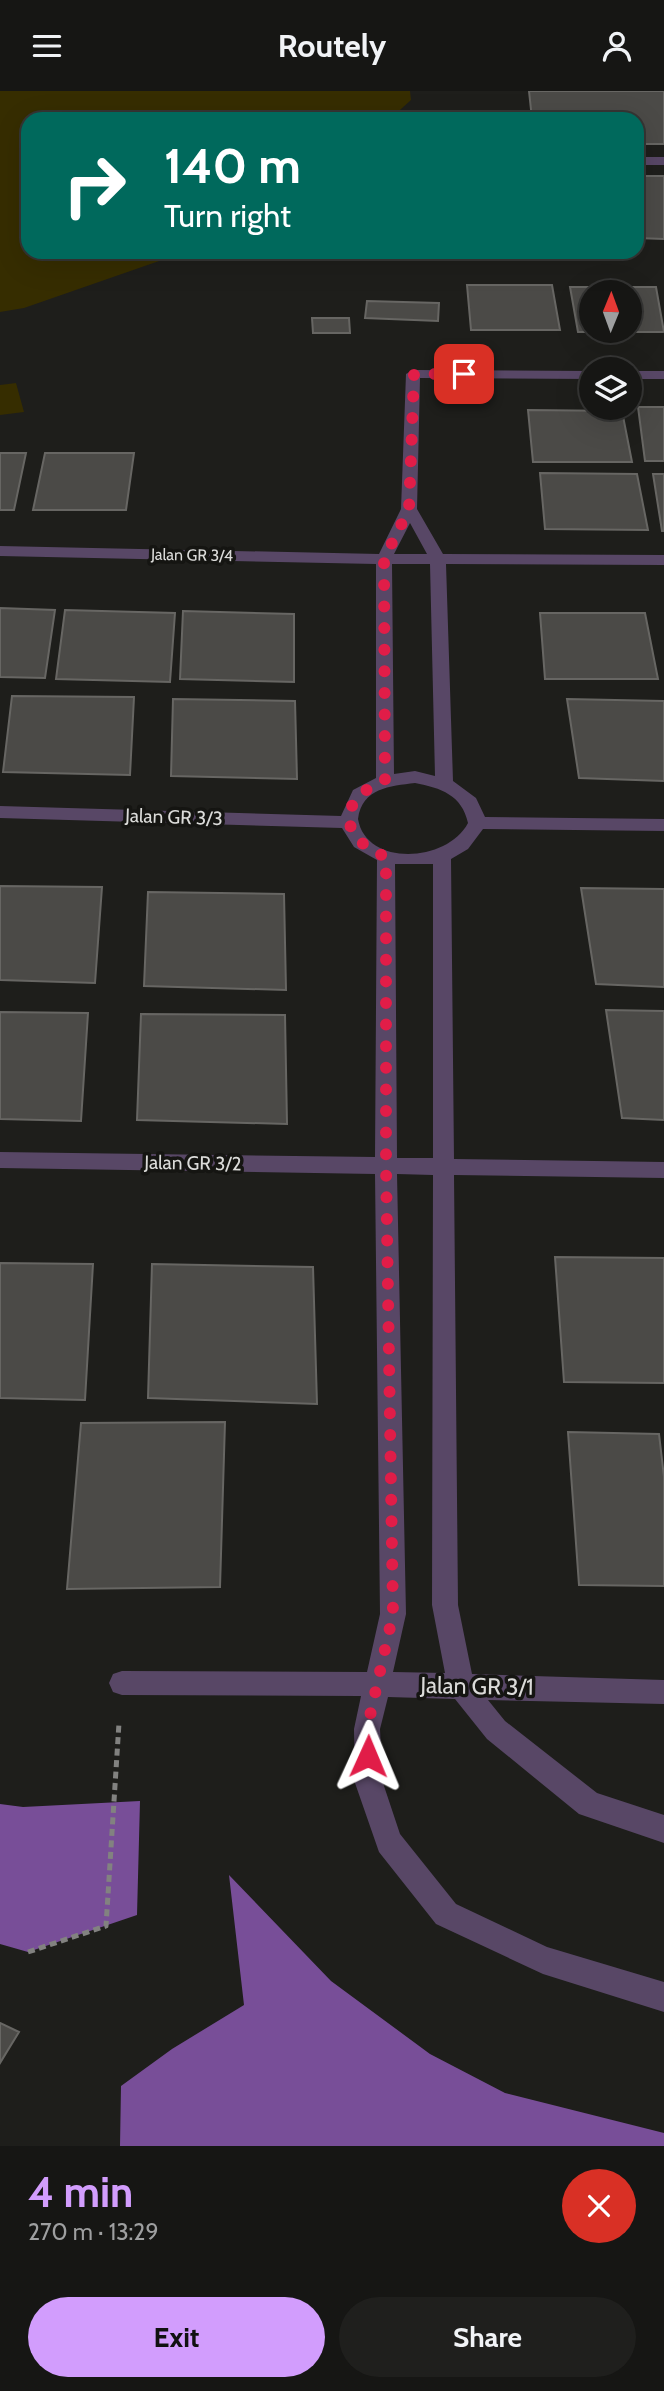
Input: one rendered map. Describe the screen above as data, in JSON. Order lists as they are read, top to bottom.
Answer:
{
  "streets": {
    "street": [
      "Jalan GR 3/4",
      "Jalan GR 3/3",
      "Jalan GR 3/2",
      "Jalan GR 3/1"
    ]
  },
  "north": "top",
  "page": {
    "header": "Routely",
    "turn": ["140 m", "Turn right"],
    "heading": ["4 min", "270 m · 13:29"],
    "buttons": ["Exit", "Share"]
  }
}
